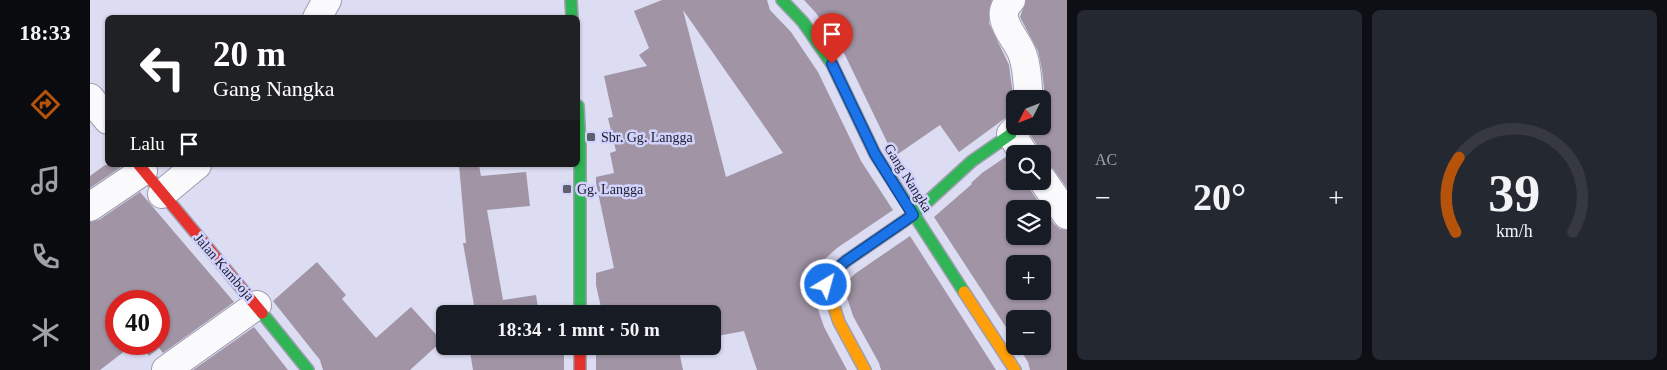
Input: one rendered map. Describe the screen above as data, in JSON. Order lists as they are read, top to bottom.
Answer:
{
  "streets": {
    "street": ["Gang Nangka", "Jalan Kamboja"]
  },
  "places": {
    "transit": ["Sbr. Gg. Langga", "Gg. Langga"]
  },
  "north": "bottom left",
  "page": {
    "tabs": "18:33",
    "tile": "AC",
    "turn": ["20 m", "Gang Nangka"],
    "map_buttons": ["+", "−"],
    "then": "Lalu",
    "heat": ["−", "20°", "+"],
    "limit": "40",
    "trip": "18:34 · 1 mnt · 50 m",
    "gauge": ["39", "km/h"]
  }
}
